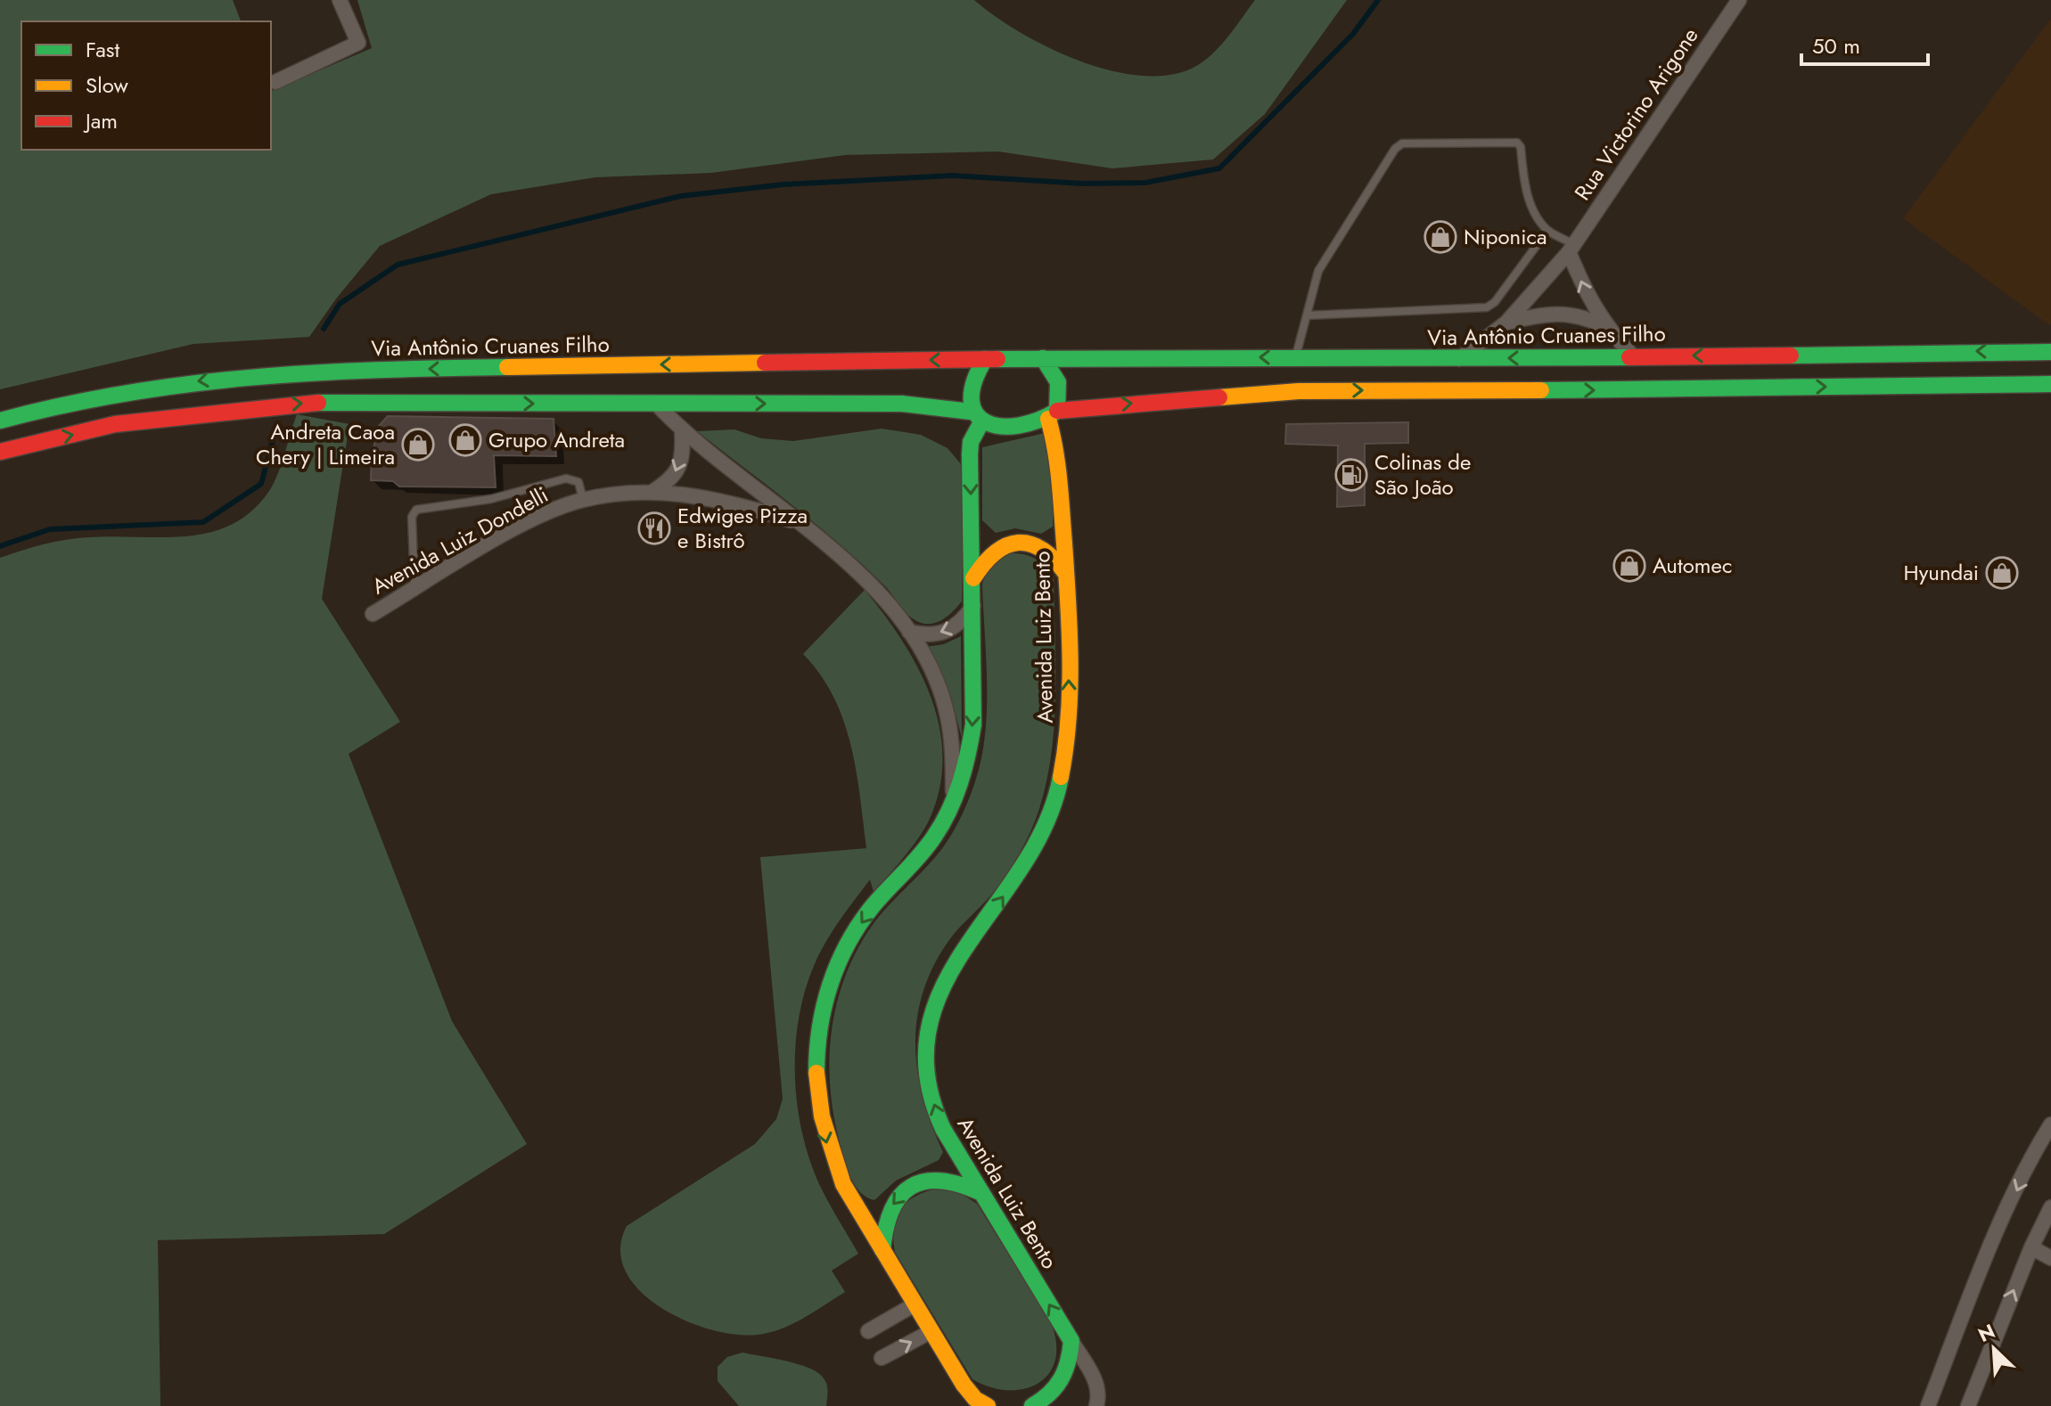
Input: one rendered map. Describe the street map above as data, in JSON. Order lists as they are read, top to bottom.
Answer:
{
  "streets": {
    "main road": ["Via Antônio Cruanes Filho", "Avenida Luiz Bento"],
    "street": ["Rua Victorino Arigone", "Avenida Luiz Dondelli"]
  },
  "crossings": [
    ["Rua Victorino Arigone", "Via Antônio Cruanes Filho"],
    ["Via Antônio Cruanes Filho", "Avenida Luiz Bento"]
  ],
  "one_way": ["Avenida Luiz Bento"],
  "places": {
    "shop": [
      "Niponica",
      "Grupo Andreta",
      "Andreta Caoa Chery | Limeira",
      "Automec",
      "Hyundai"
    ],
    "fuel station": ["Colinas de São João"],
    "restaurant": ["Edwiges Pizza e Bistrô"]
  },
  "legend": ["Fast", "Slow", "Jam"],
  "scale_bar": "50 m",
  "north": "top left"
}
